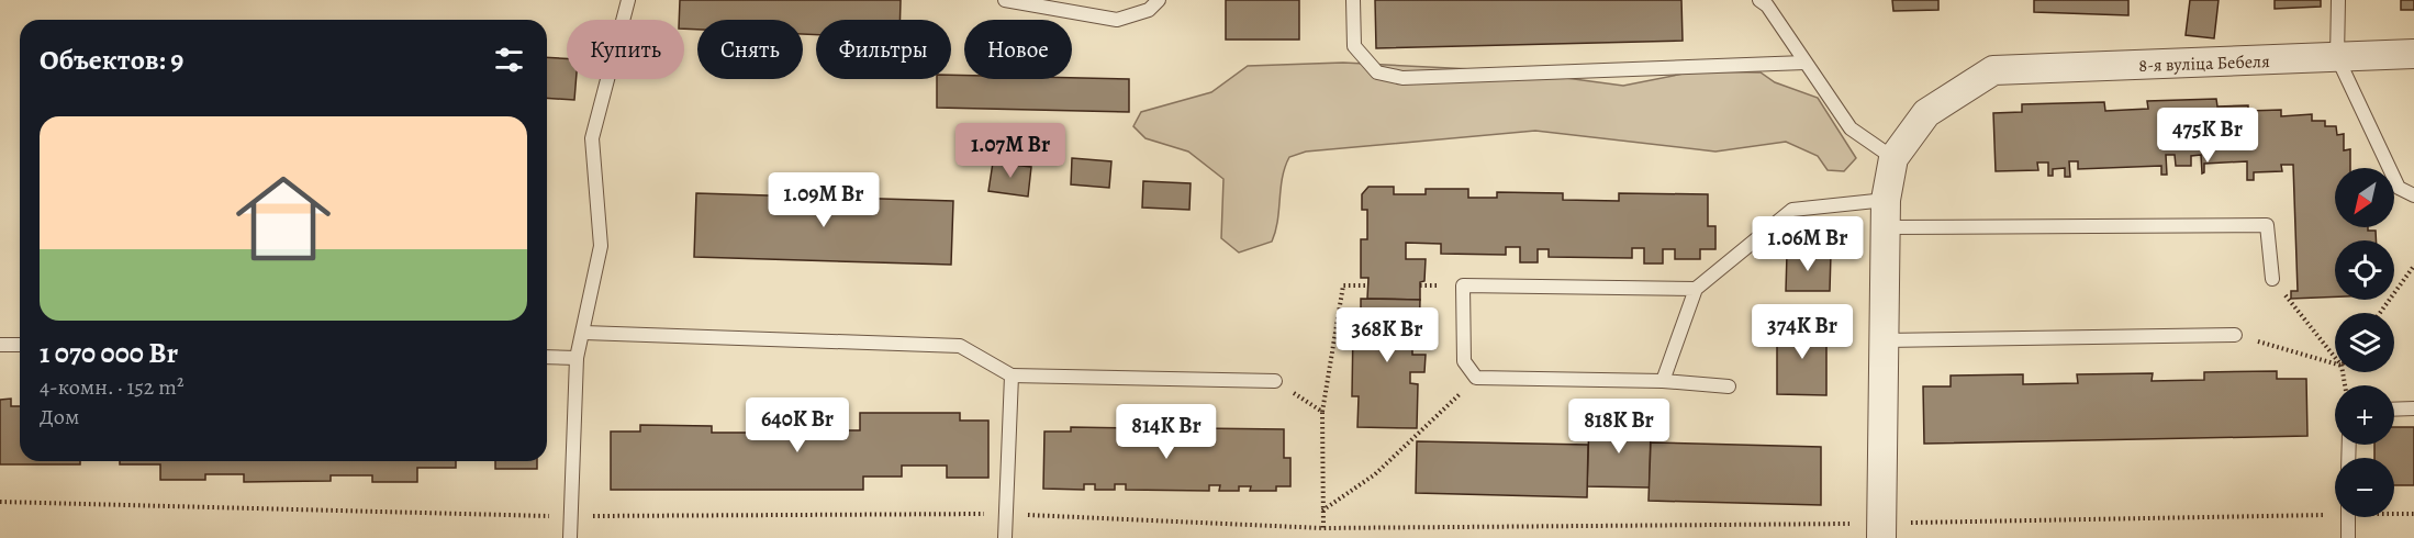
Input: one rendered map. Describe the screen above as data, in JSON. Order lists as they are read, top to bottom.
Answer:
{
  "streets": {
    "street": ["8-я вуліца Бебеля"]
  },
  "north": "bottom left",
  "page": {
    "chip": [
      "Купить",
      "Снять",
      "Фильтры",
      "Новое"
    ],
    "heading": "Объектов: 9",
    "list": [
      {
        "name": "1 070 000 Br",
        "note": "4-комн. · 152 m² · Дом"
      }
    ],
    "price": [
      "475K Br",
      "1.07M Br",
      "1.09M Br",
      "1.06M Br",
      "374K Br",
      "368K Br",
      "640K Br",
      "818K Br",
      "814K Br"
    ],
    "map_buttons": ["+", "−"]
  }
}
